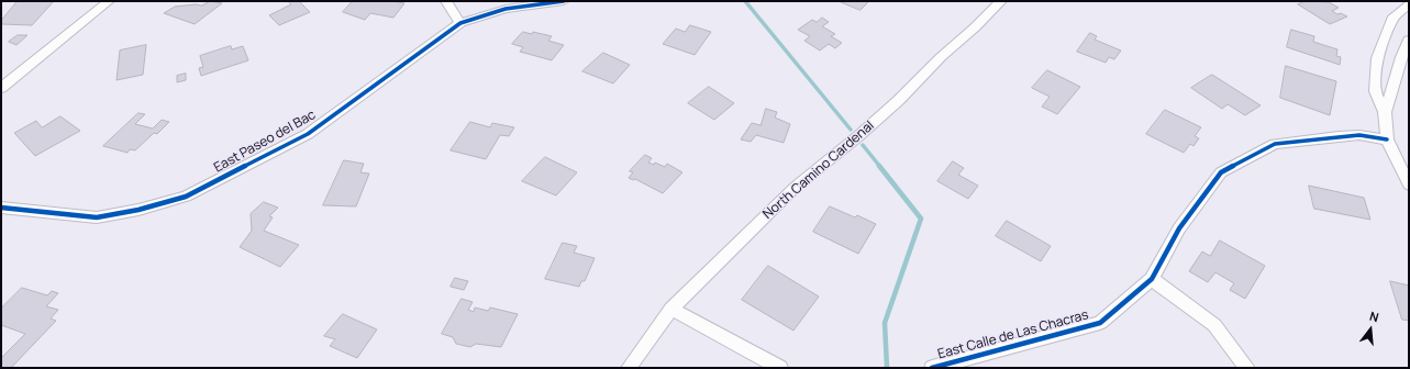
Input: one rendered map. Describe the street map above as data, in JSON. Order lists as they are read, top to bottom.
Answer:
{
  "streets": {
    "street": ["East Paseo del Bac", "North Camino Cardenal", "East Calle de Las Chacras"]
  },
  "north": "top"
}
